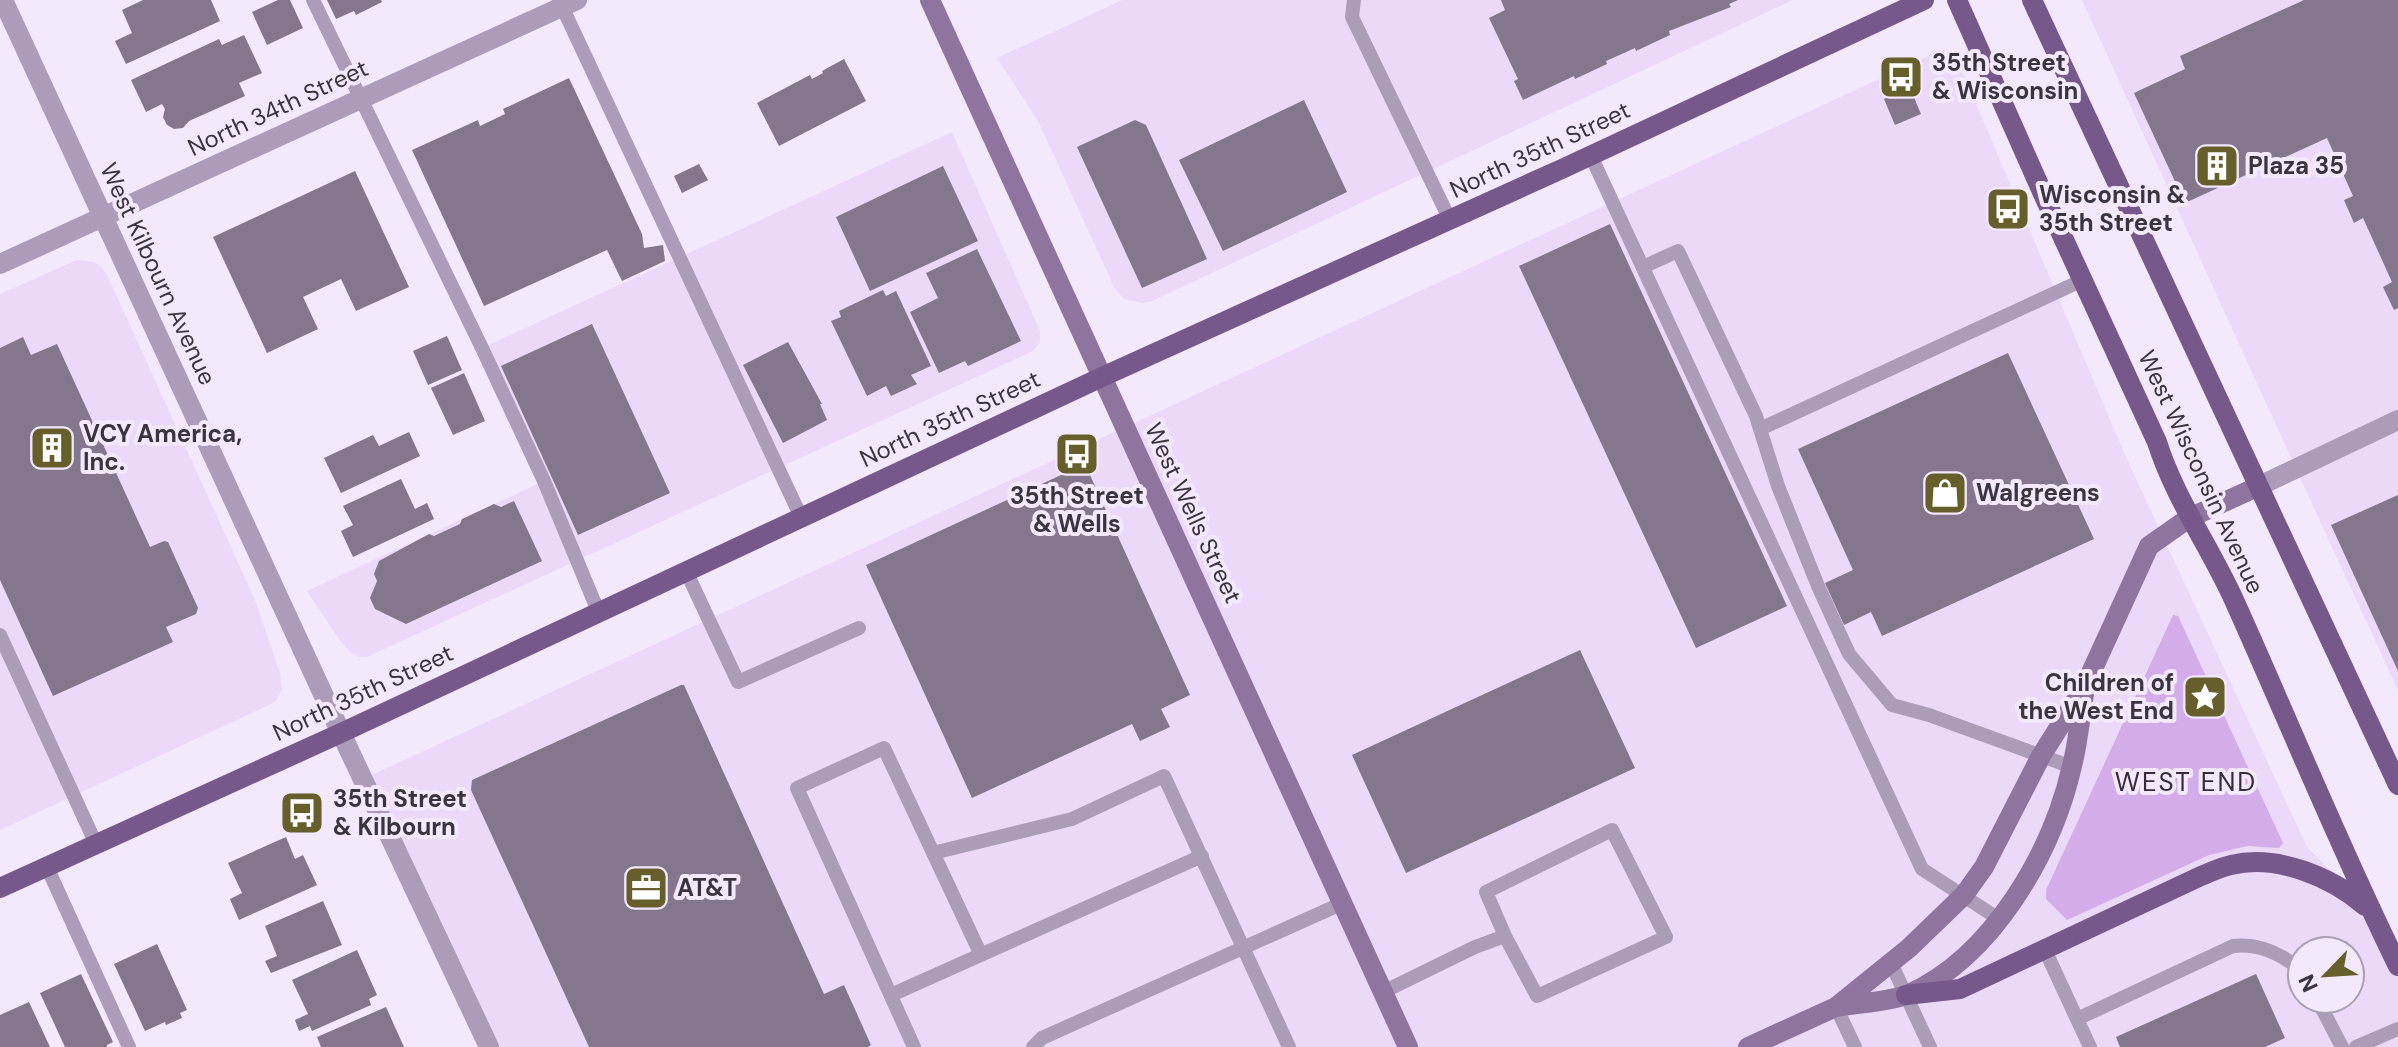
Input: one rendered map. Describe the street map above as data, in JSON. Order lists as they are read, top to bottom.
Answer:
{
  "streets": {
    "main road": ["North 35th Street", "West Wisconsin Avenue"],
    "street": ["North 34th Street", "West Kilbourn Avenue", "West Wells Street"]
  },
  "crossings": [
    ["North 34th Street", "West Kilbourn Avenue"],
    ["North 35th Street", "West Kilbourn Avenue"],
    ["North 35th Street", "West Wells Street"]
  ],
  "districts": ["WEST END"],
  "places": {
    "bus stop": [
      "35th Street & Wisconsin",
      "Wisconsin & 35th Street",
      "35th Street & Wells",
      "35th Street & Kilbourn"
    ],
    "building": ["Plaza 35", "VCY America, Inc."],
    "shop": ["Walgreens"],
    "place": ["Children of the West End"],
    "office": ["AT&T"]
  },
  "north": "bottom left"
}
